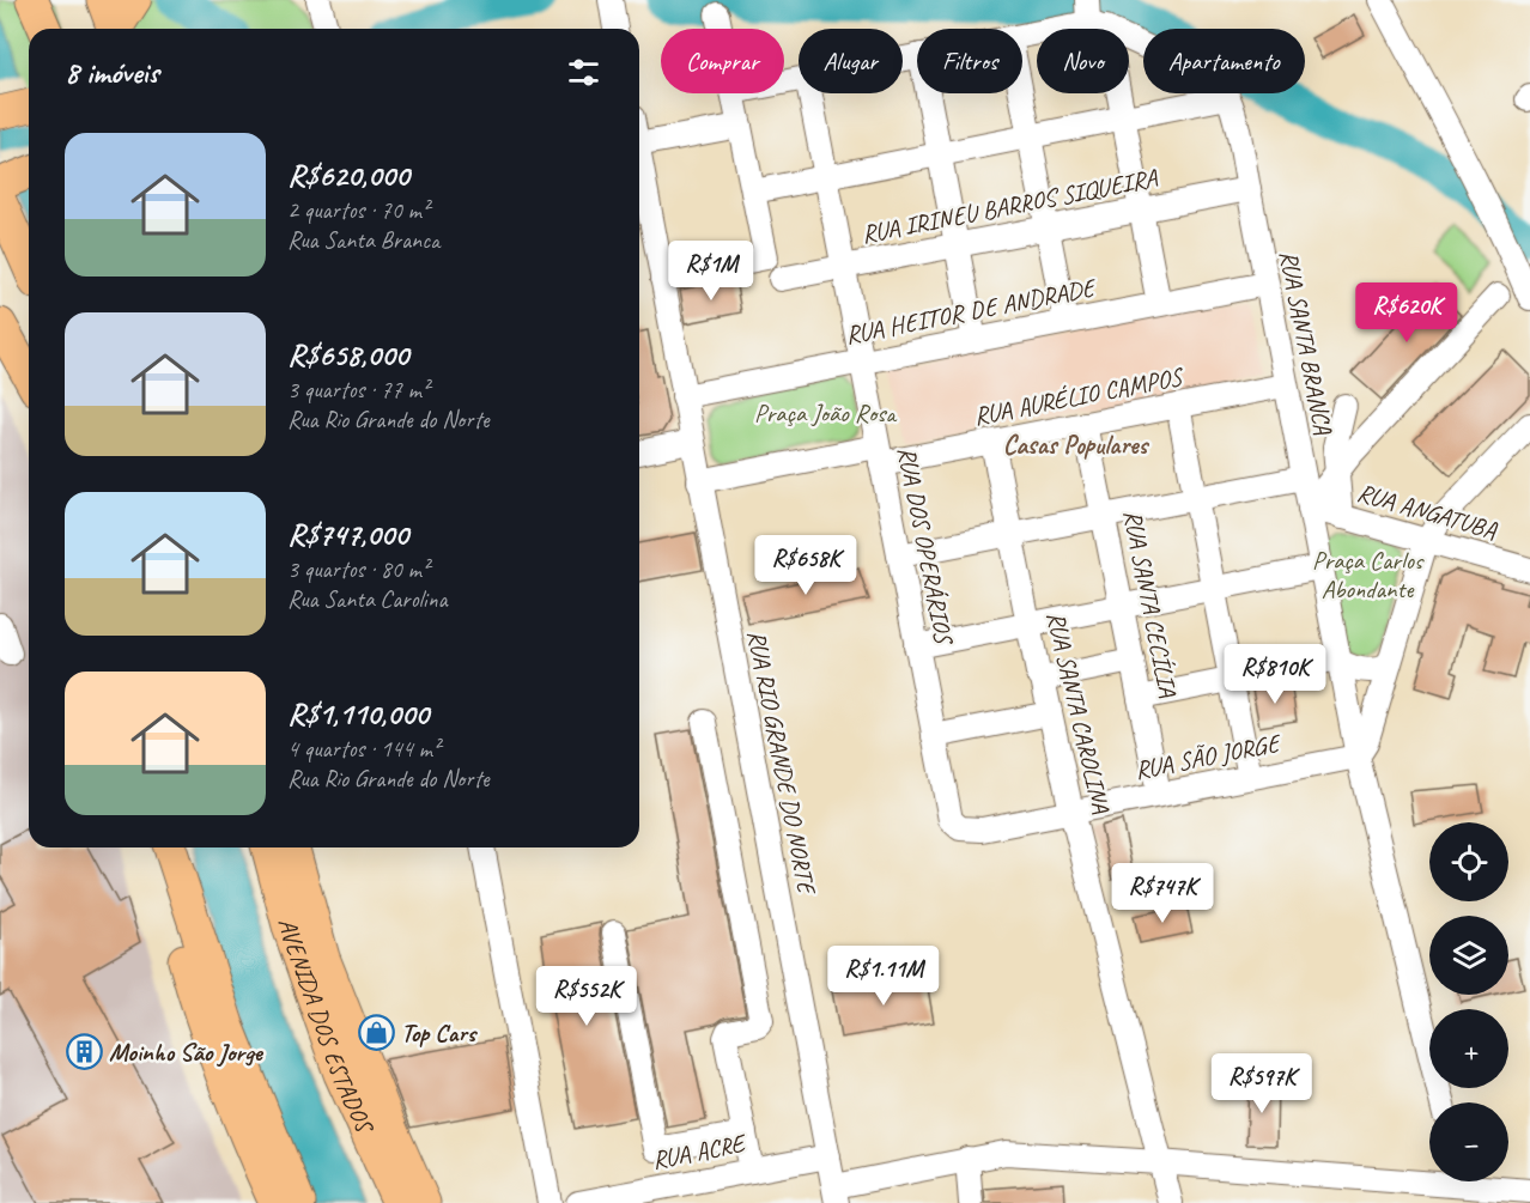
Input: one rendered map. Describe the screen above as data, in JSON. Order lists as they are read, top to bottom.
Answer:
{
  "streets": {
    "highway": ["AVENIDA DOS ESTADOS"],
    "street": [
      "RUA IRINEU BARROS SIQUEIRA",
      "RUA HEITOR DE ANDRADE",
      "RUA SANTA BRANCA",
      "RUA AURÉLIO CAMPOS",
      "RUA ANGATUBA",
      "RUA DOS OPERÁRIOS",
      "RUA SANTA CECÍLIA",
      "RUA SANTA CAROLINA",
      "RUA SÃO JORGE",
      "RUA RIO GRANDE DO NORTE",
      "RUA ACRE"
    ]
  },
  "crossings": [
    ["RUA IRINEU BARROS SIQUEIRA", "RUA SANTA BRANCA"],
    ["RUA IRINEU BARROS SIQUEIRA", "RUA DOS OPERÁRIOS"],
    ["RUA HEITOR DE ANDRADE", "RUA SANTA BRANCA"],
    ["RUA HEITOR DE ANDRADE", "RUA DOS OPERÁRIOS"],
    ["RUA HEITOR DE ANDRADE", "RUA RIO GRANDE DO NORTE"],
    ["RUA SANTA BRANCA", "RUA AURÉLIO CAMPOS"],
    ["RUA SANTA BRANCA", "RUA ANGATUBA"],
    ["RUA SANTA BRANCA", "RUA SÃO JORGE"],
    ["RUA AURÉLIO CAMPOS", "RUA DOS OPERÁRIOS"],
    ["RUA AURÉLIO CAMPOS", "RUA SANTA CECÍLIA"],
    ["RUA AURÉLIO CAMPOS", "RUA SANTA CAROLINA"],
    ["RUA DOS OPERÁRIOS", "RUA SÃO JORGE"],
    ["RUA SANTA CECÍLIA", "RUA SÃO JORGE"],
    ["RUA SANTA CAROLINA", "RUA SÃO JORGE"],
    ["RUA RIO GRANDE DO NORTE", "RUA ACRE"]
  ],
  "districts": ["Casas Populares"],
  "parks": ["Praça João Rosa", "Praça Carlos Abondante"],
  "places": {
    "shop": ["Top Cars"],
    "building": ["Moinho São Jorge"]
  },
  "page": {
    "chip": [
      "Comprar",
      "Alugar",
      "Filtros",
      "Novo",
      "Apartamento"
    ],
    "heading": "8 imóveis",
    "list": [
      {
        "name": "R$620,000",
        "note": "2 quartos · 70 m² · Rua Santa Branca"
      },
      {
        "name": "R$658,000",
        "note": "3 quartos · 77 m² · Rua Rio Grande do Norte"
      },
      {
        "name": "R$747,000",
        "note": "3 quartos · 80 m² · Rua Santa Carolina"
      },
      {
        "name": "R$1,110,000",
        "note": "4 quartos · 144 m² · Rua Rio Grande do Norte"
      }
    ],
    "price": [
      "R$1M",
      "R$620K",
      "R$658K",
      "R$810K",
      "R$747K",
      "R$1.11M",
      "R$552K",
      "R$597K"
    ],
    "map_buttons": ["+", "−"]
  }
}
